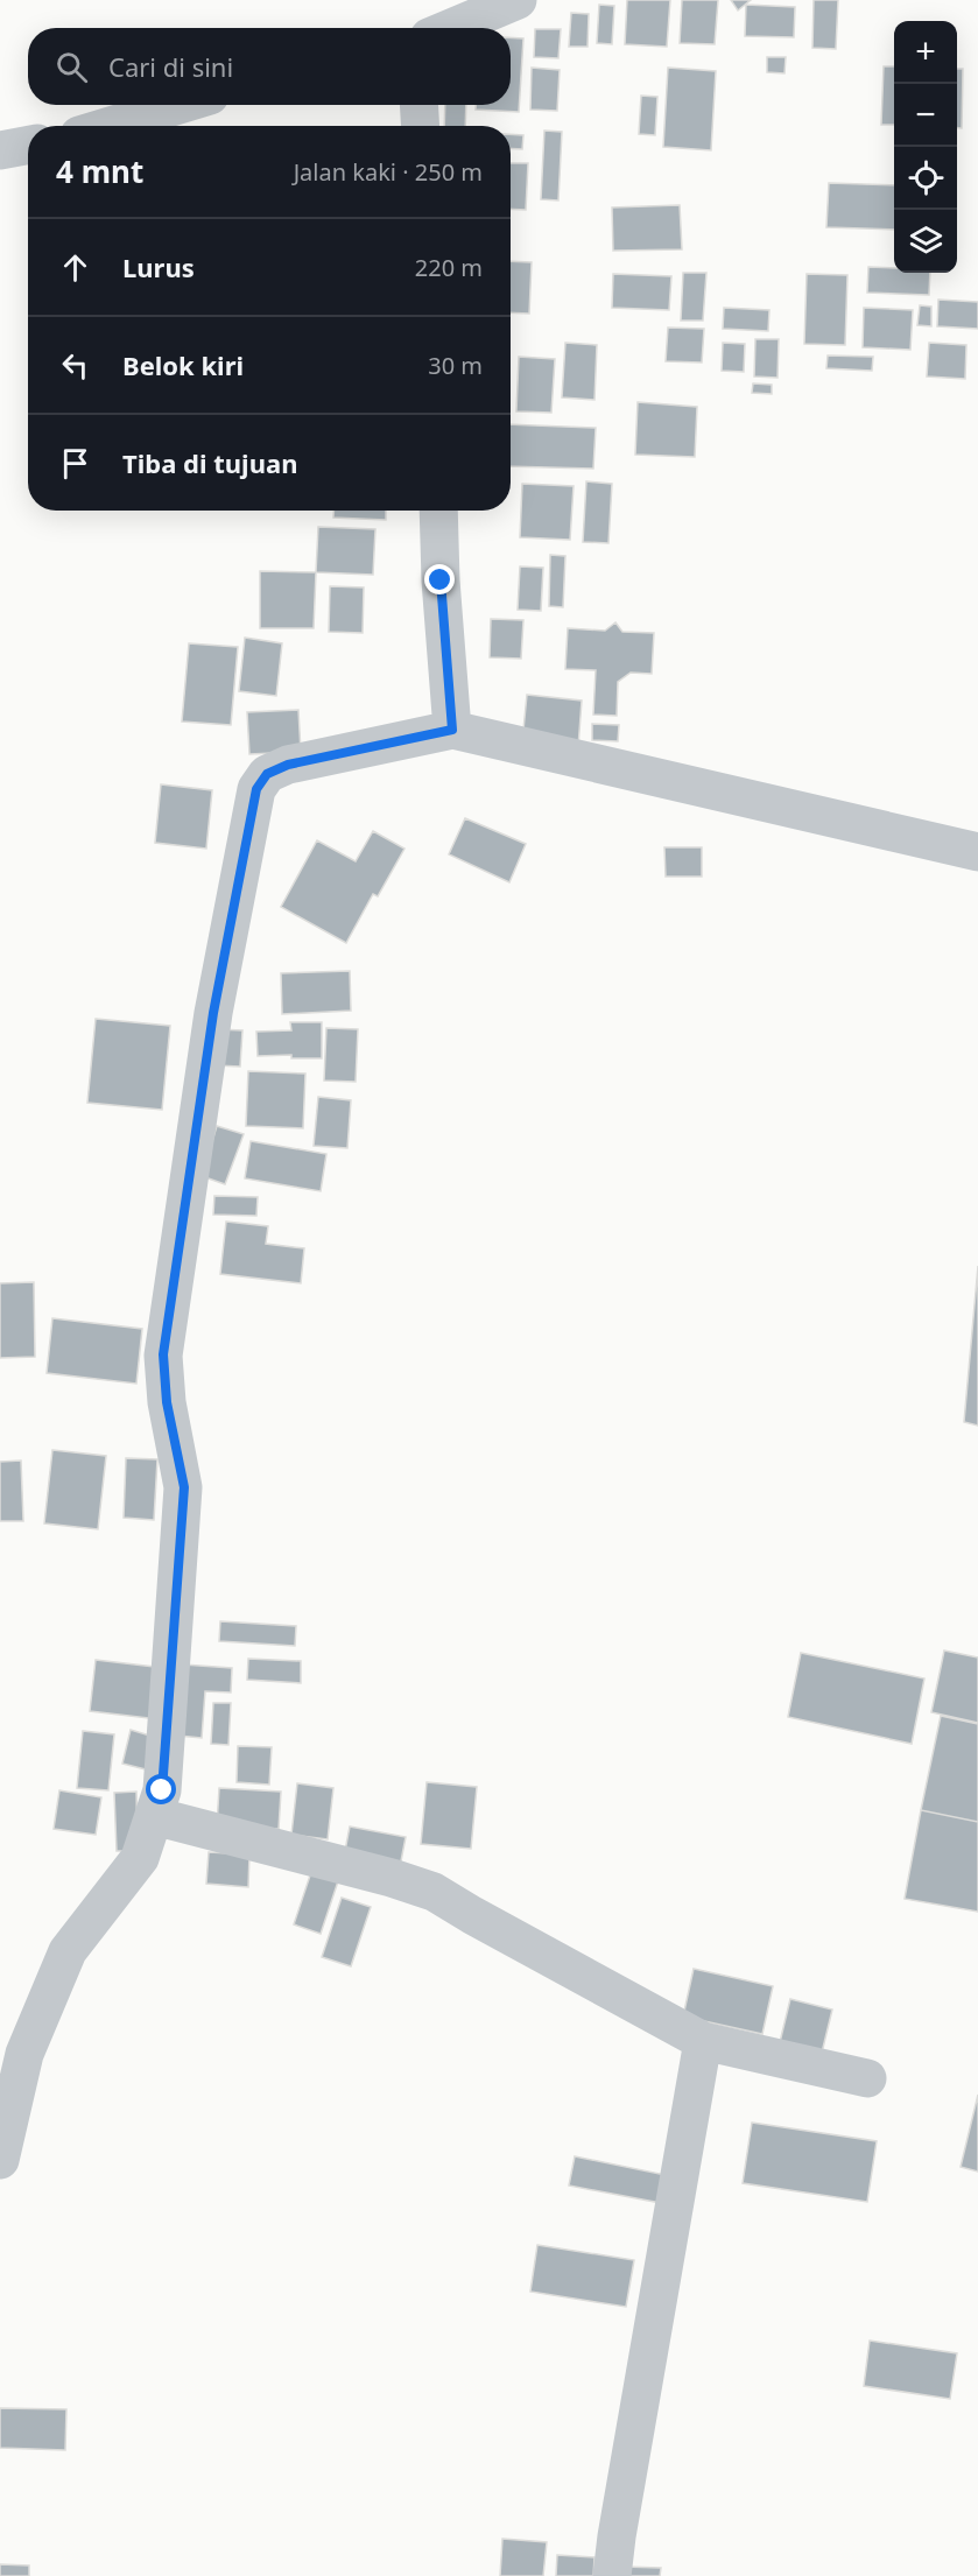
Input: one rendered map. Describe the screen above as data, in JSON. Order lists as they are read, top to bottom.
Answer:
{
  "page": {
    "map_buttons": ["+", "−"],
    "search": "Cari di sini",
    "heading": ["4 mnt", "Jalan kaki · 250 m"],
    "list": [
      ["Lurus", "220 m"],
      ["Belok kiri", "30 m"],
      "Tiba di tujuan"
    ]
  }
}
